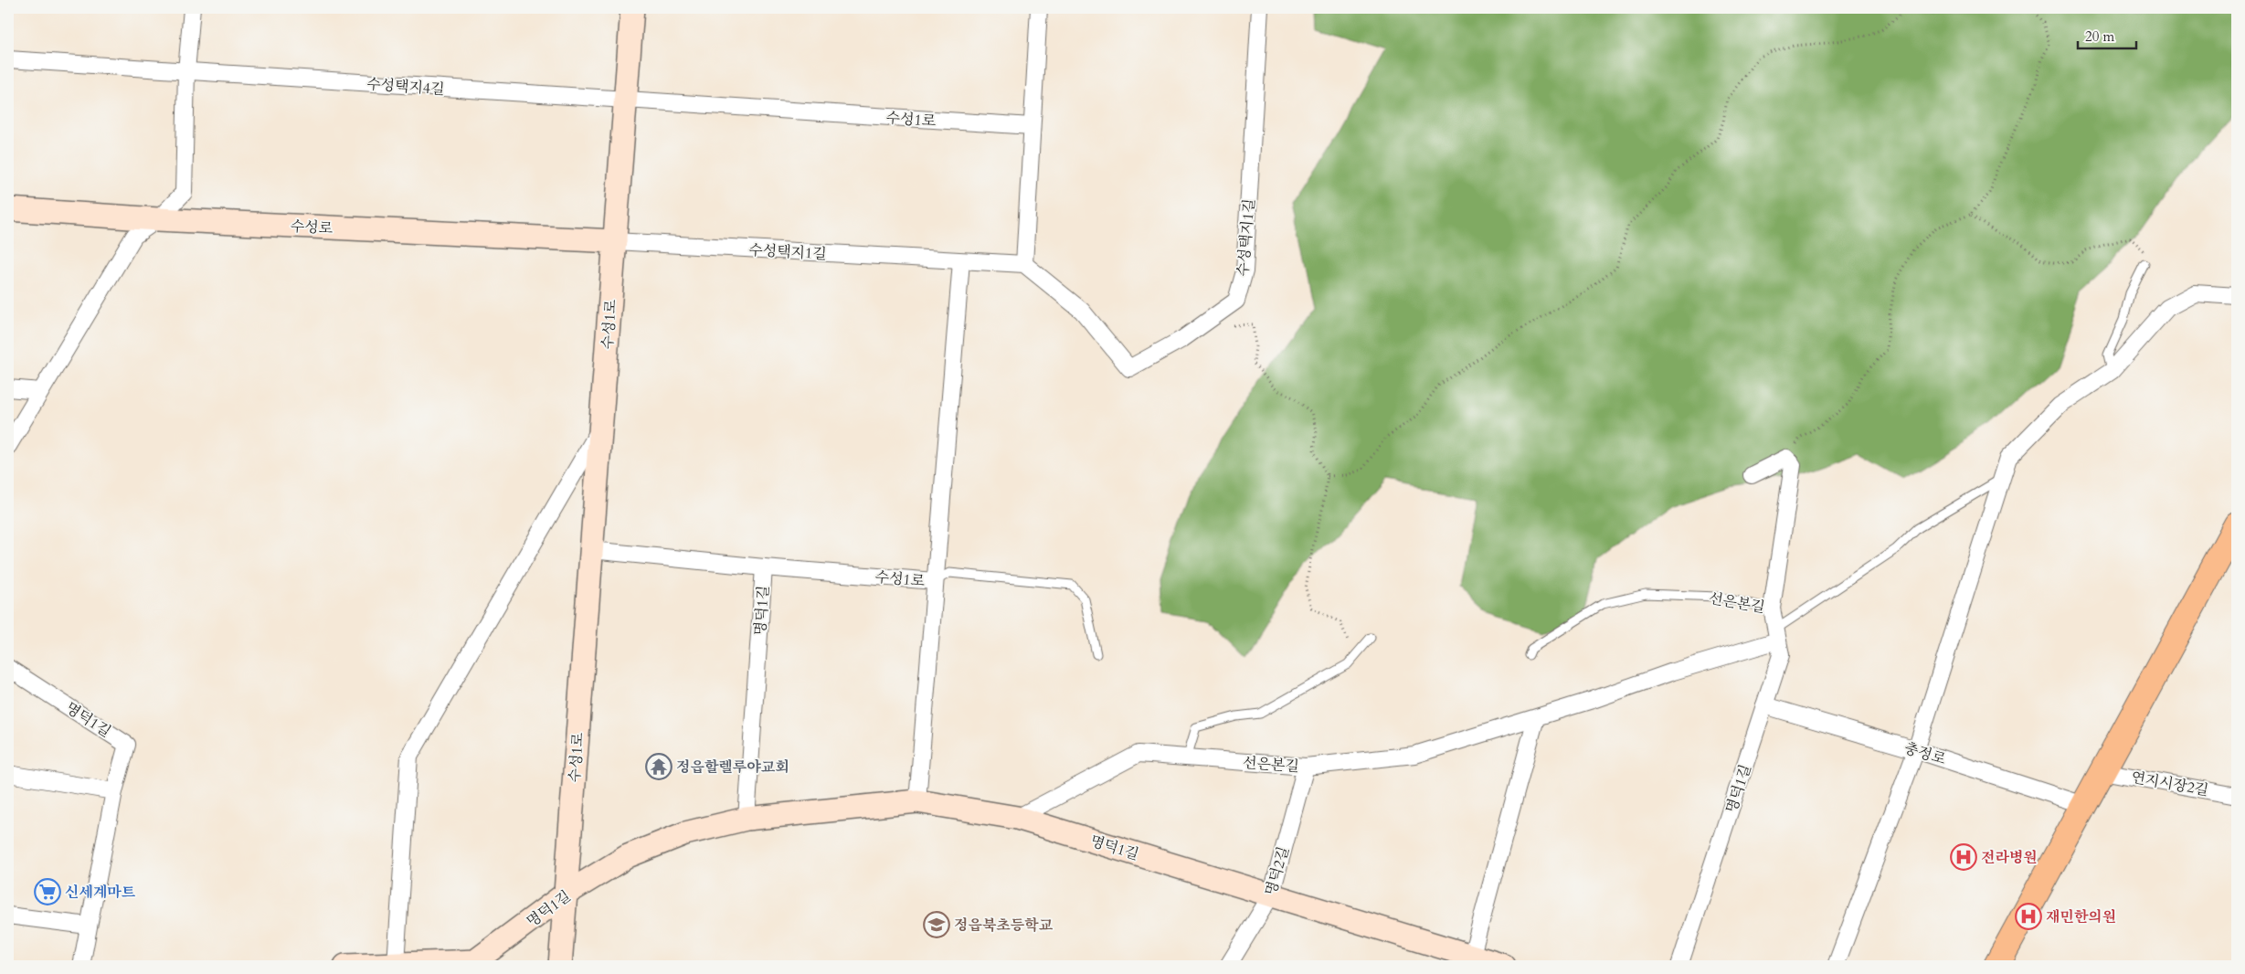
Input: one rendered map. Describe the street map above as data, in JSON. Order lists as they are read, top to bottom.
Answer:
{
  "streets": {
    "street": [
      "수성택지4길",
      "수성1로",
      "수성로",
      "수성택지1길",
      "선은본길",
      "명덕1길",
      "충정로",
      "연지시장2길",
      "명덕2길"
    ]
  },
  "crossings": [
    ["수성택지4길", "수성1로"],
    ["수성1로", "수성로"],
    ["수성1로", "수성택지1길"],
    ["수성1로", "명덕1길"],
    ["수성로", "수성택지1길"],
    ["선은본길", "명덕1길"],
    ["선은본길", "명덕2길"],
    ["명덕1길", "충정로"],
    ["명덕1길", "명덕2길"]
  ],
  "places": {
    "temple": ["정읍할렐루야교회"],
    "hospital": ["전라병원", "재민한의원"],
    "supermarket": ["신세계마트"],
    "school or university": ["정읍북초등학교"]
  },
  "scale_bar": "20 m"
}
